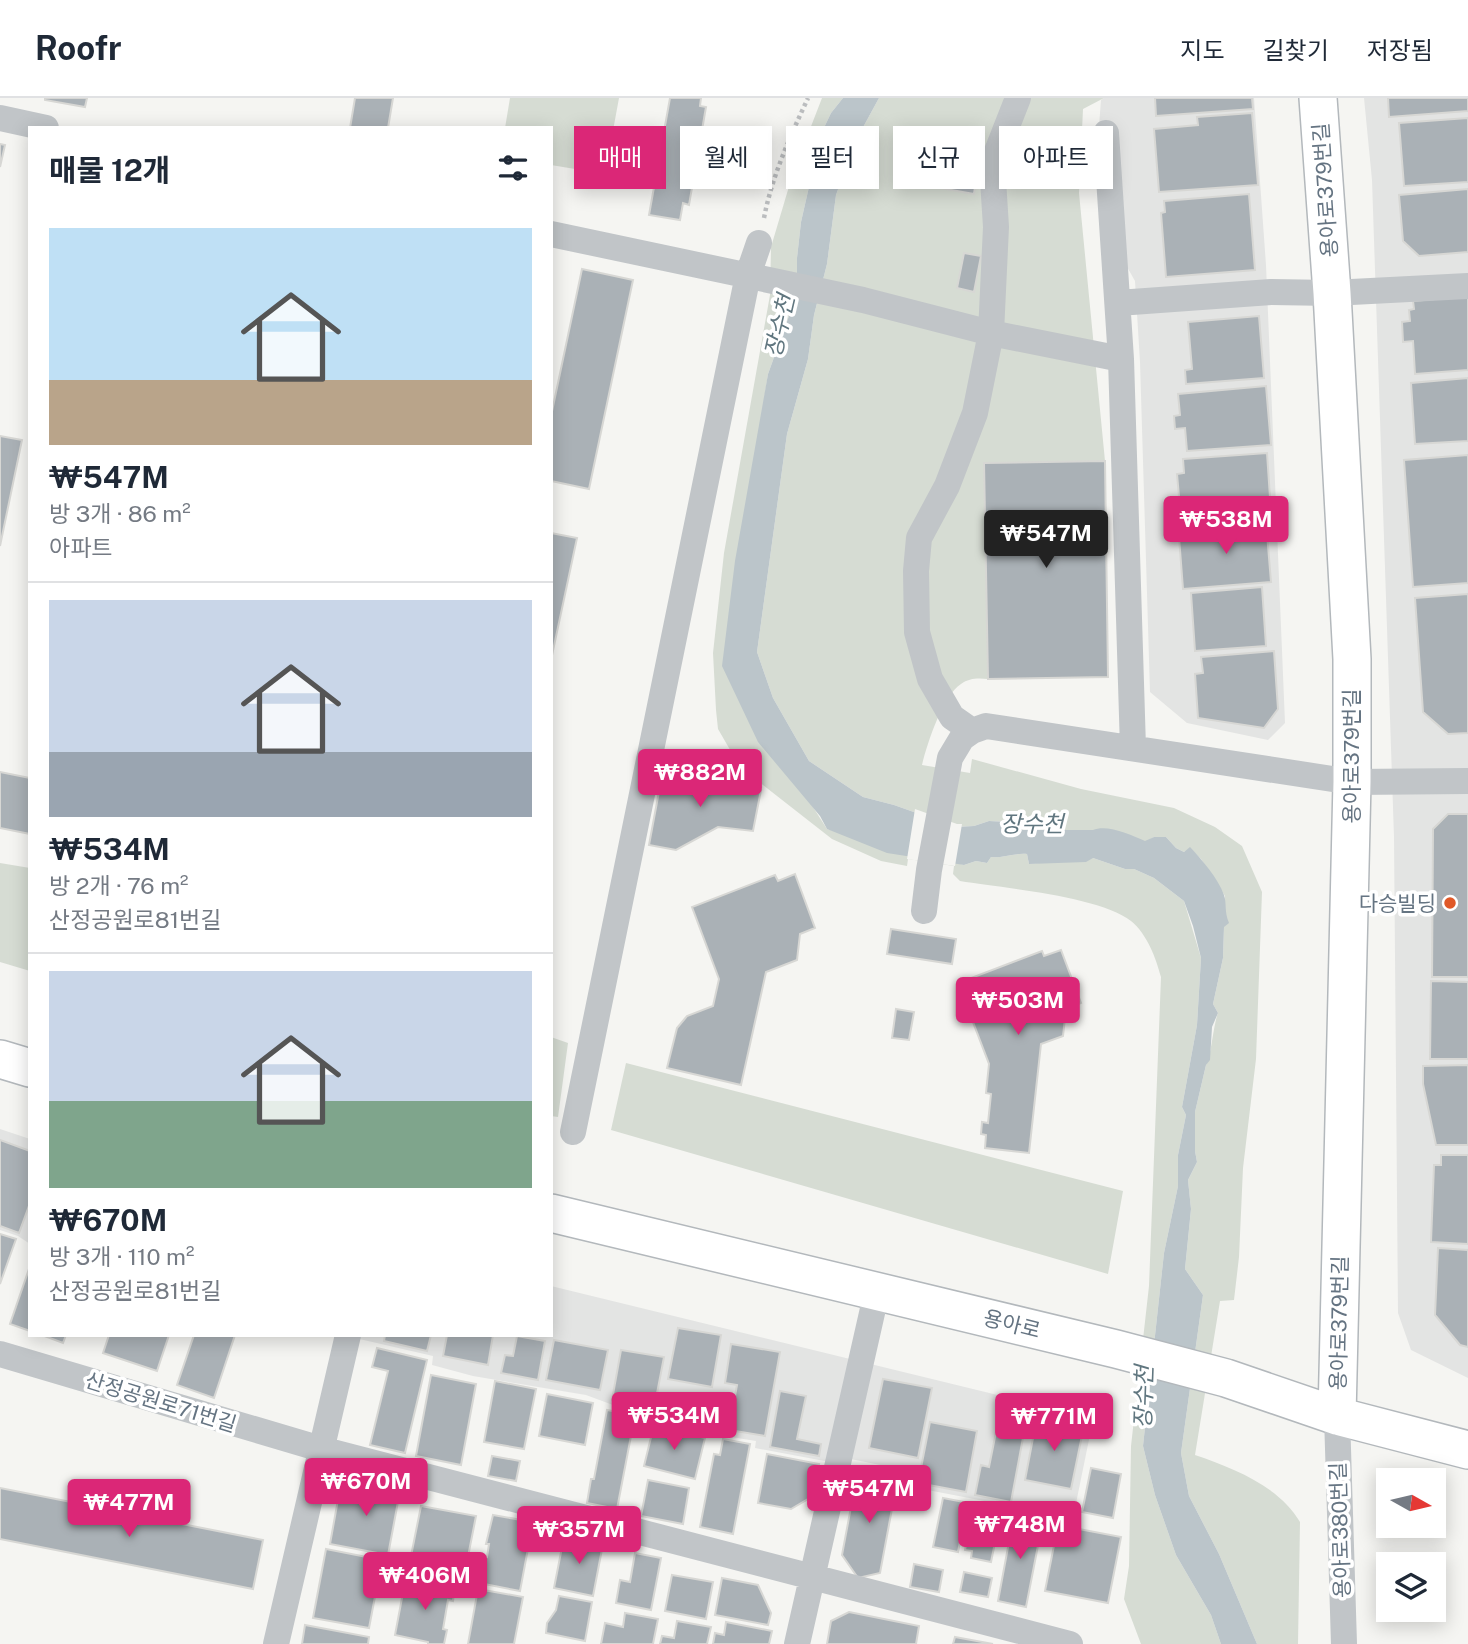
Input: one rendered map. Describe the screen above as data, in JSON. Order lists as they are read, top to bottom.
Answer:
{
  "streets": {
    "street": [
      "용아로379번길",
      "용아로",
      "산정공원로71번길",
      "용아로380번길"
    ]
  },
  "crossings": [
    ["용아로379번길", "용아로"],
    ["용아로379번길", "용아로380번길"],
    ["용아로", "용아로380번길"]
  ],
  "water": ["장수천"],
  "places": ["다승빌딩"],
  "north": "right",
  "page": {
    "header": "Roofr",
    "nav": ["지도", "길찾기", "저장됨"],
    "chip": [
      "매매",
      "월세",
      "필터",
      "신규",
      "아파트"
    ],
    "heading": "매물 12개",
    "list": [
      {
        "name": "₩547M",
        "note": "방 3개 · 86 m² · 아파트"
      },
      {
        "name": "₩534M",
        "note": "방 2개 · 76 m² · 산정공원로81번길"
      },
      {
        "name": "₩670M",
        "note": "방 3개 · 110 m² · 산정공원로81번길"
      }
    ],
    "price": [
      "₩538M",
      "₩547M",
      "₩882M",
      "₩503M",
      "₩534M",
      "₩771M",
      "₩670M",
      "₩547M",
      "₩477M",
      "₩748M",
      "₩357M",
      "₩406M"
    ]
  }
}
